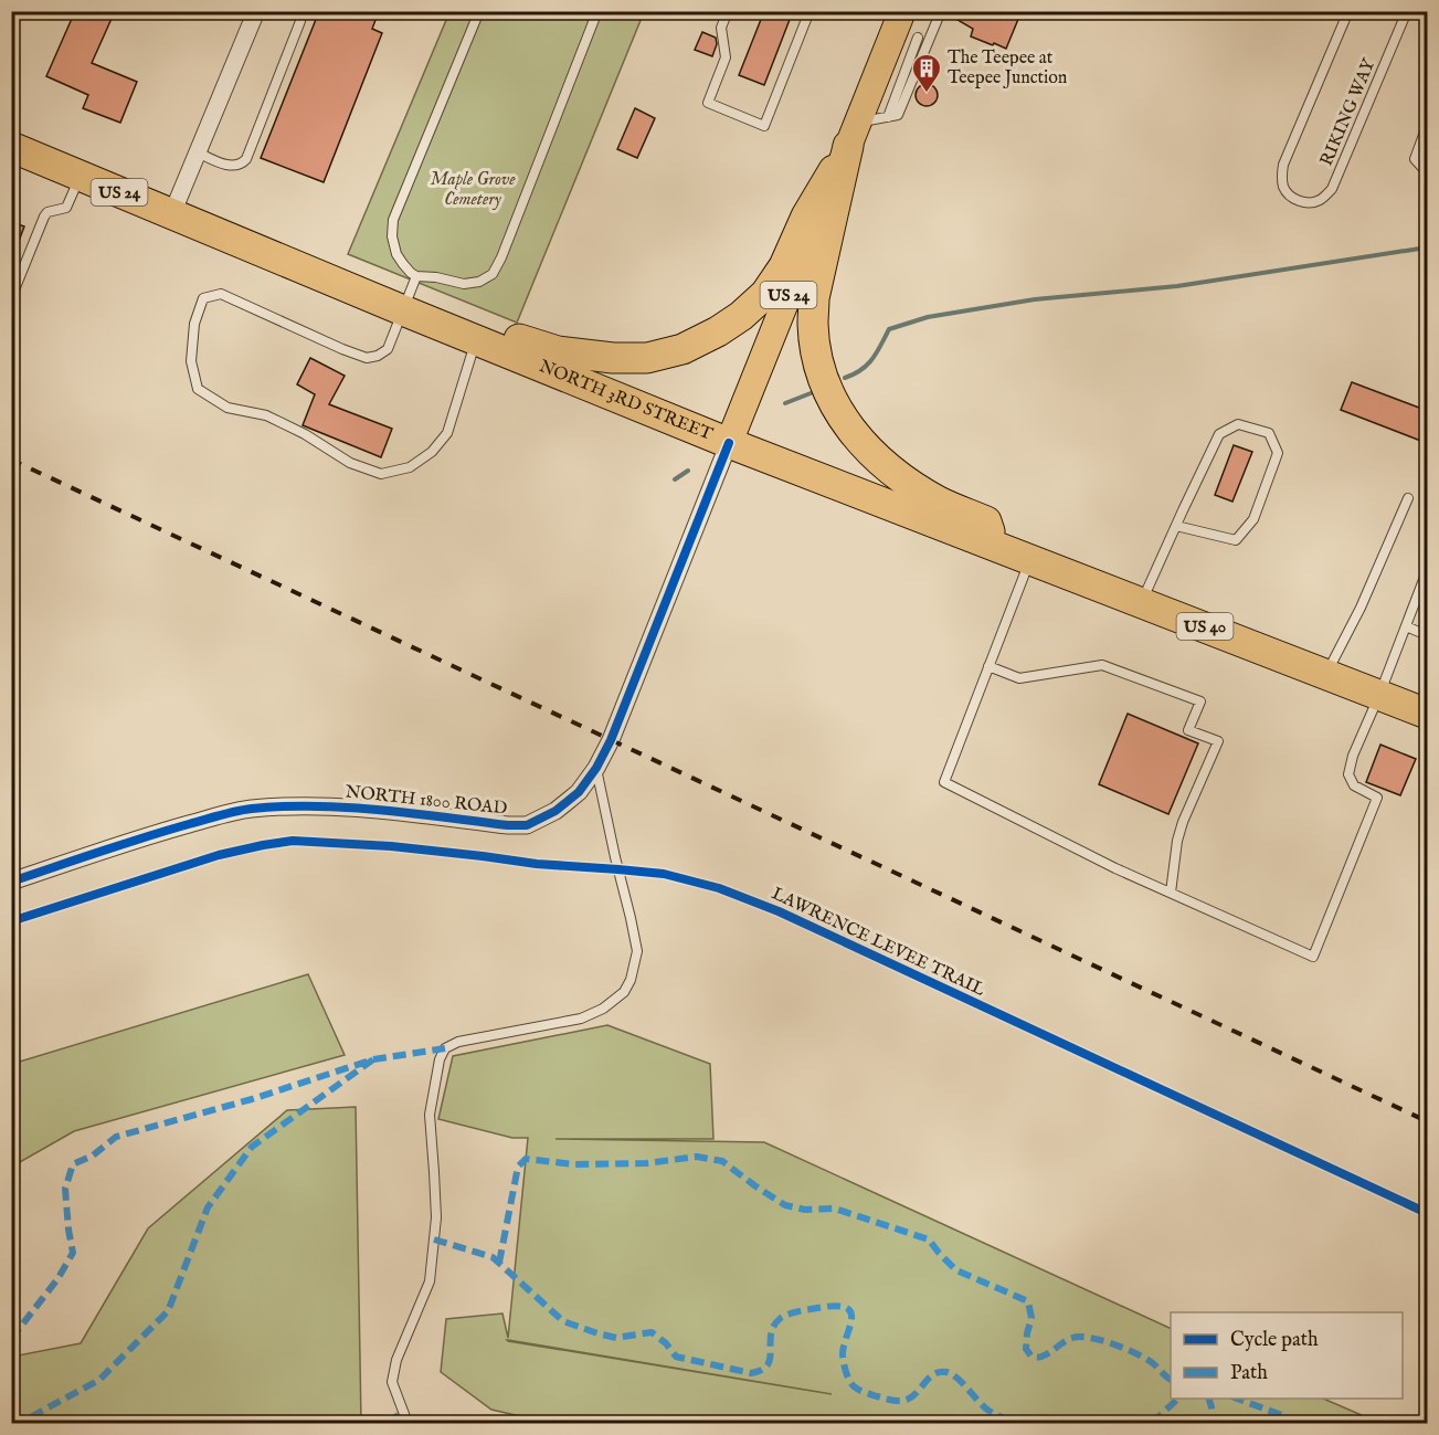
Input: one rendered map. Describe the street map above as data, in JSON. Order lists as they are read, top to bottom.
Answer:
{
  "streets": {
    "highway": ["US 24", "NORTH 3RD STREET", "US 40"],
    "street": ["NORTH 1800 ROAD"],
    "lane": ["RIKING WAY"],
    "cycle path": ["LAWRENCE LEVEE TRAIL"]
  },
  "crossings": [
    ["US 24", "NORTH 3RD STREET"],
    ["US 24", "NORTH 1800 ROAD"],
    ["NORTH 3RD STREET", "NORTH 1800 ROAD"]
  ],
  "parks": ["Maple Grove Cemetery"],
  "places": {
    "building": ["The Teepee at Teepee Junction"]
  },
  "legend": ["Cycle path", "Path"]
}
